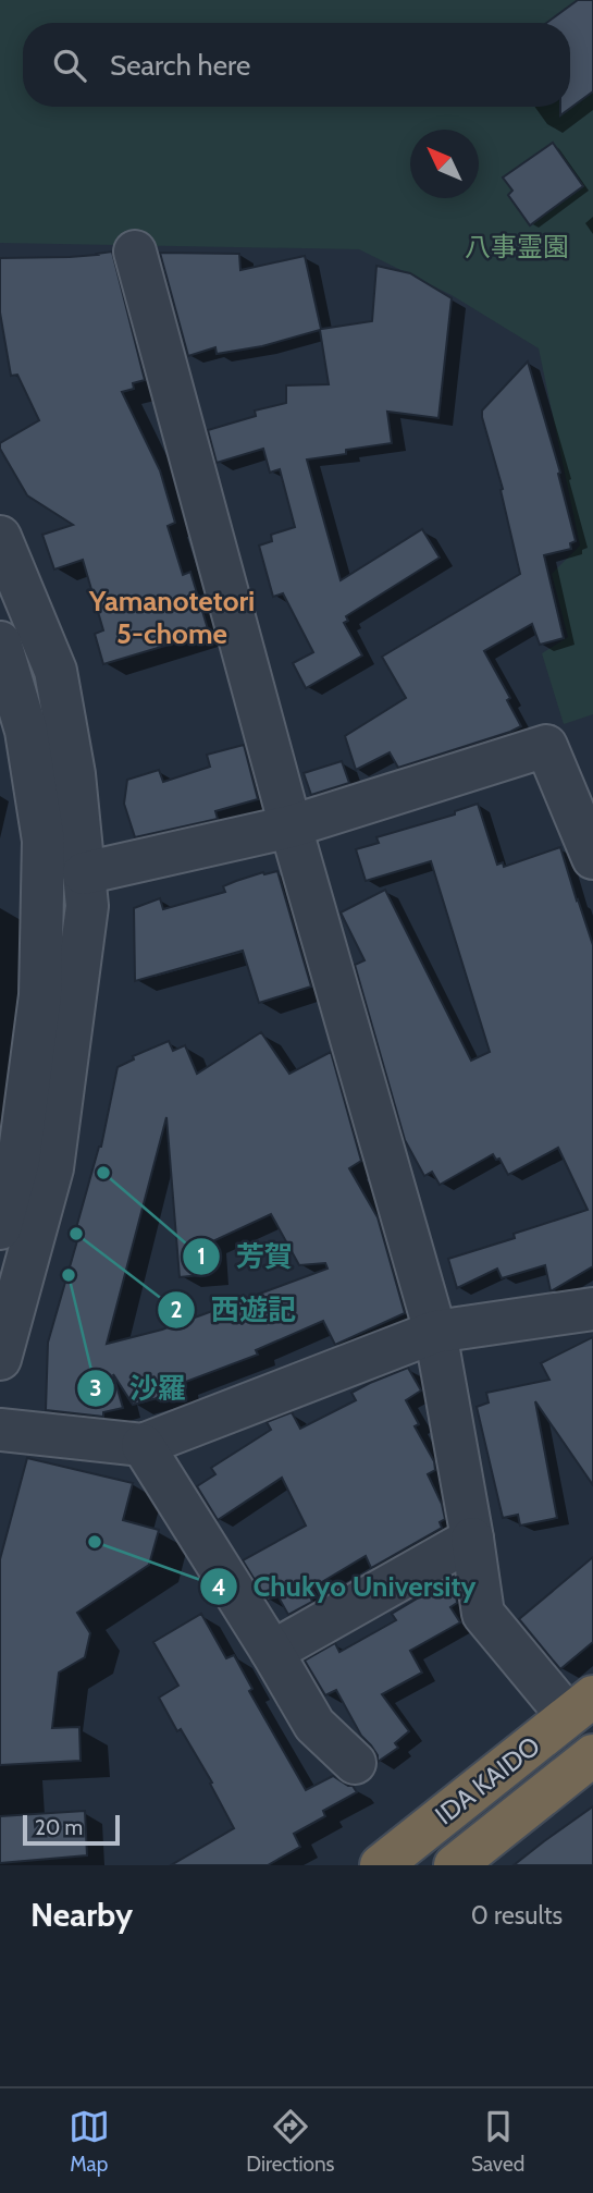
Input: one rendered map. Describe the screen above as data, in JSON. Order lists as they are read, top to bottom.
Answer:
{
  "streets": {
    "highway": ["IDA KAIDO"]
  },
  "districts": ["Yamanotetori 5-chome"],
  "parks": ["八事霊園"],
  "places": [
    "芳賀",
    "西遊記",
    "沙羅",
    "Chukyo University"
  ],
  "scale_bar": "20 m",
  "north": "top left",
  "page": {
    "search": "Search here",
    "scale": "20 m",
    "heading": ["Nearby", "0 results"],
    "nav": ["Map", "Directions", "Saved"]
  }
}
